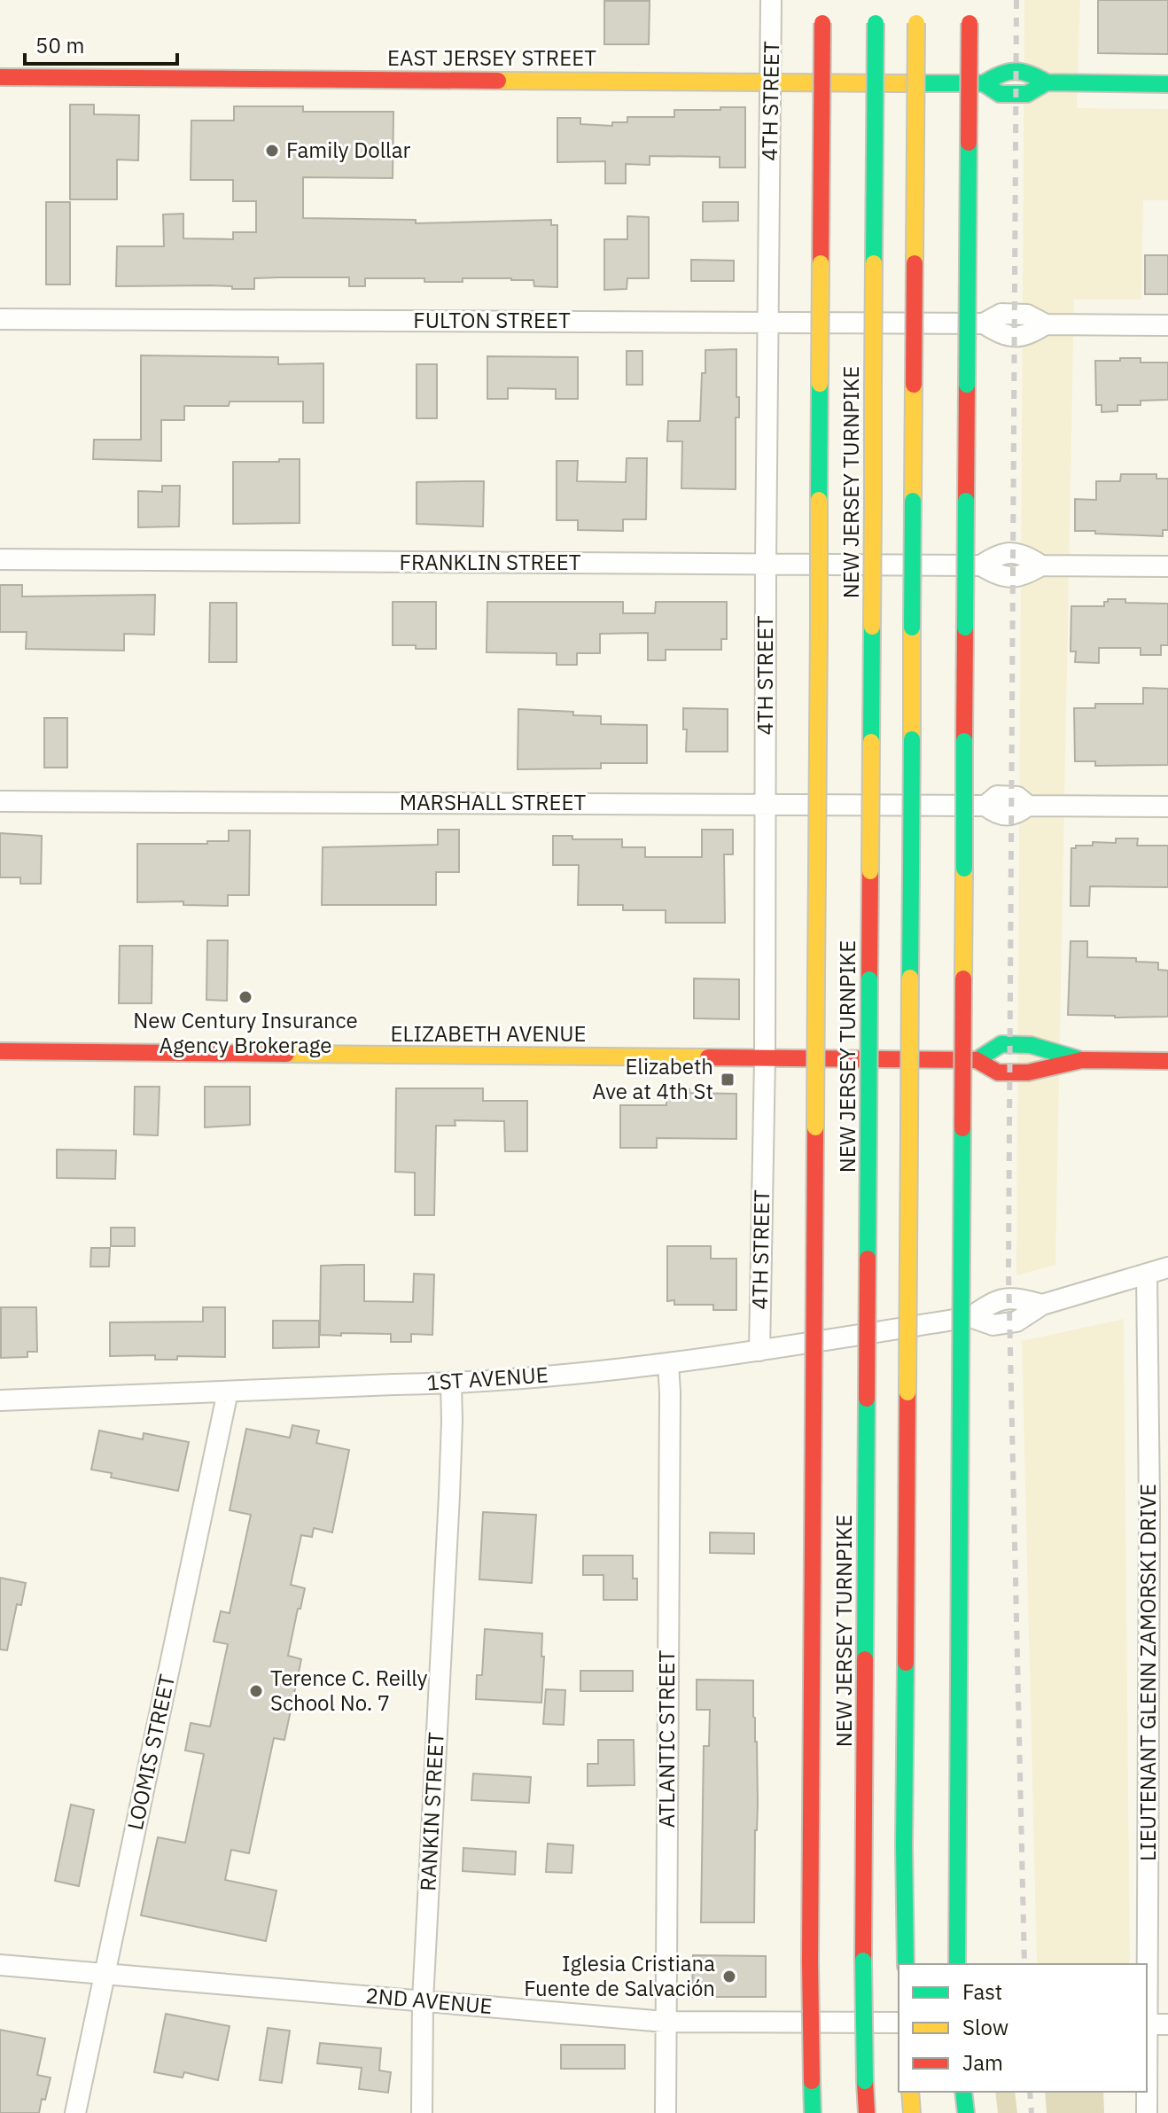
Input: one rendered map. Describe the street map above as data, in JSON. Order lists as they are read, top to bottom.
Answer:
{
  "streets": {
    "main road": ["EAST JERSEY STREET", "NEW JERSEY TURNPIKE", "ELIZABETH AVENUE"],
    "street": [
      "4TH STREET",
      "FULTON STREET",
      "FRANKLIN STREET",
      "MARSHALL STREET",
      "1ST AVENUE",
      "LIEUTENANT GLENN ZAMORSKI DRIVE",
      "ATLANTIC STREET",
      "LOOMIS STREET",
      "RANKIN STREET",
      "2ND AVENUE"
    ]
  },
  "crossings": [
    ["EAST JERSEY STREET", "4TH STREET"],
    ["4TH STREET", "FULTON STREET"],
    ["4TH STREET", "FRANKLIN STREET"],
    ["4TH STREET", "MARSHALL STREET"],
    ["4TH STREET", "ELIZABETH AVENUE"],
    ["4TH STREET", "1ST AVENUE"],
    ["1ST AVENUE", "LIEUTENANT GLENN ZAMORSKI DRIVE"],
    ["1ST AVENUE", "ATLANTIC STREET"],
    ["1ST AVENUE", "LOOMIS STREET"],
    ["1ST AVENUE", "RANKIN STREET"],
    ["ATLANTIC STREET", "2ND AVENUE"],
    ["LOOMIS STREET", "2ND AVENUE"],
    ["RANKIN STREET", "2ND AVENUE"]
  ],
  "places": {
    "other": [
      "Family Dollar",
      "New Century Insurance Agency Brokerage",
      "Terence C. Reilly School No. 7",
      "Iglesia Cristiana Fuente de Salvación"
    ],
    "transit": ["Elizabeth Ave at 4th St"]
  },
  "legend": ["Fast", "Slow", "Jam"],
  "scale_bar": "50 m"
}
